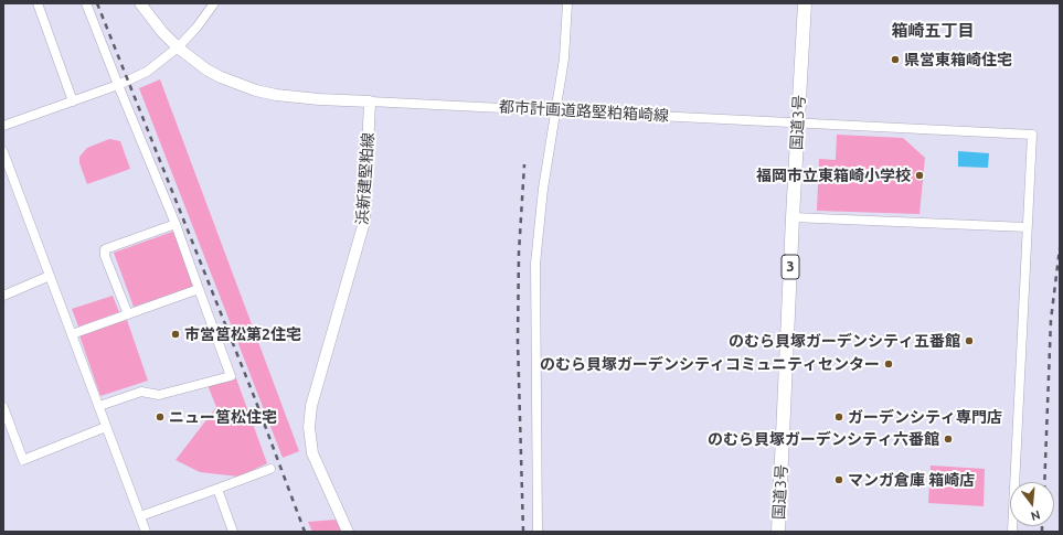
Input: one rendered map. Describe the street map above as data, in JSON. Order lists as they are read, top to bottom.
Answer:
{
  "streets": {
    "highway": ["国道3号", "3"],
    "main road": ["浜新建堅粕線"],
    "street": ["都市計画道路堅粕箱崎線"]
  },
  "crossings": [
    ["都市計画道路堅粕箱崎線", "国道3号"],
    ["都市計画道路堅粕箱崎線", "浜新建堅粕線"]
  ],
  "districts": ["箱崎五丁目"],
  "places": [
    "県営東箱崎住宅",
    "福岡市立東箱崎小学校",
    "市営筥松第2住宅",
    "のむら貝塚ガーデンシティ五番館",
    "のむら貝塚ガーデンシティコミュニティセンター",
    "ニュー筥松住宅",
    "ガーデンシティ専門店",
    "のむら貝塚ガーデンシティ六番館",
    "マンガ倉庫 箱崎店"
  ],
  "north": "bottom"
}
